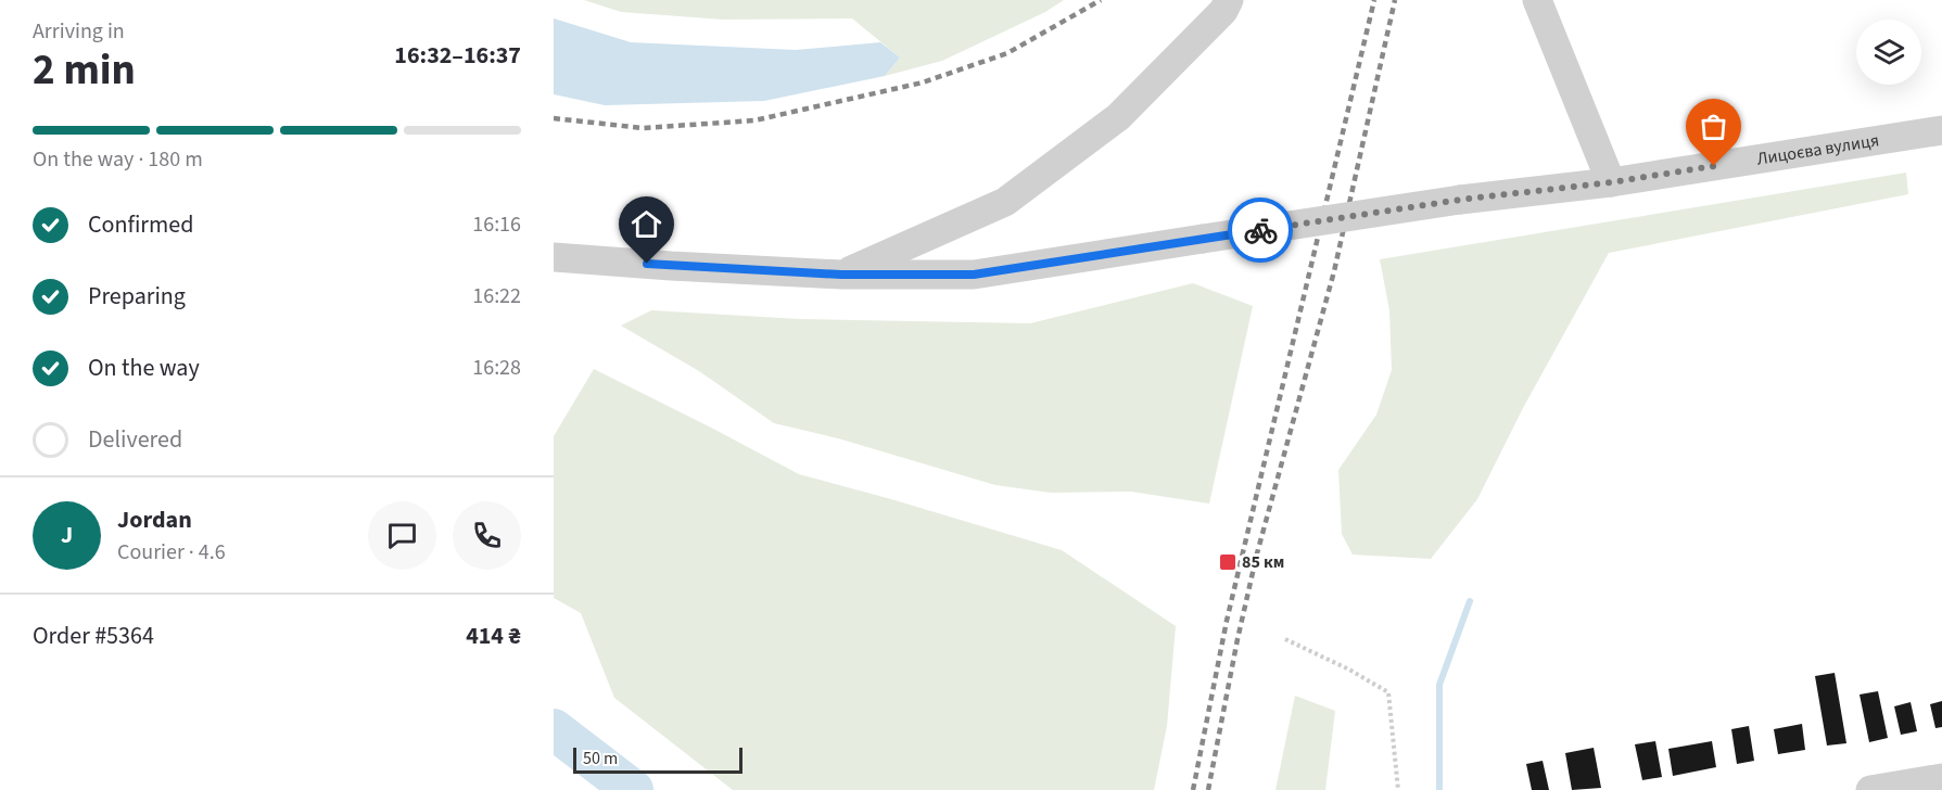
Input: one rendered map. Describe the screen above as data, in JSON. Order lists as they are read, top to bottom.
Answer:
{
  "streets": {
    "street": ["Лицоєва вулиця"]
  },
  "places": {
    "transit": ["85 км"]
  },
  "scale_bar": "50 m",
  "page": {
    "heading": ["2 min", "Arriving in", "16:32–16:37"],
    "panel": [
      "Jordan",
      "Courier · 4.6",
      "Order #5364",
      "414 ₴"
    ],
    "bar": "On the way · 180 m",
    "list": [
      ["Confirmed", "16:16"],
      ["Preparing", "16:22"],
      ["On the way", "16:28"],
      "Delivered"
    ],
    "round": "J",
    "scale": "50 m"
  }
}
